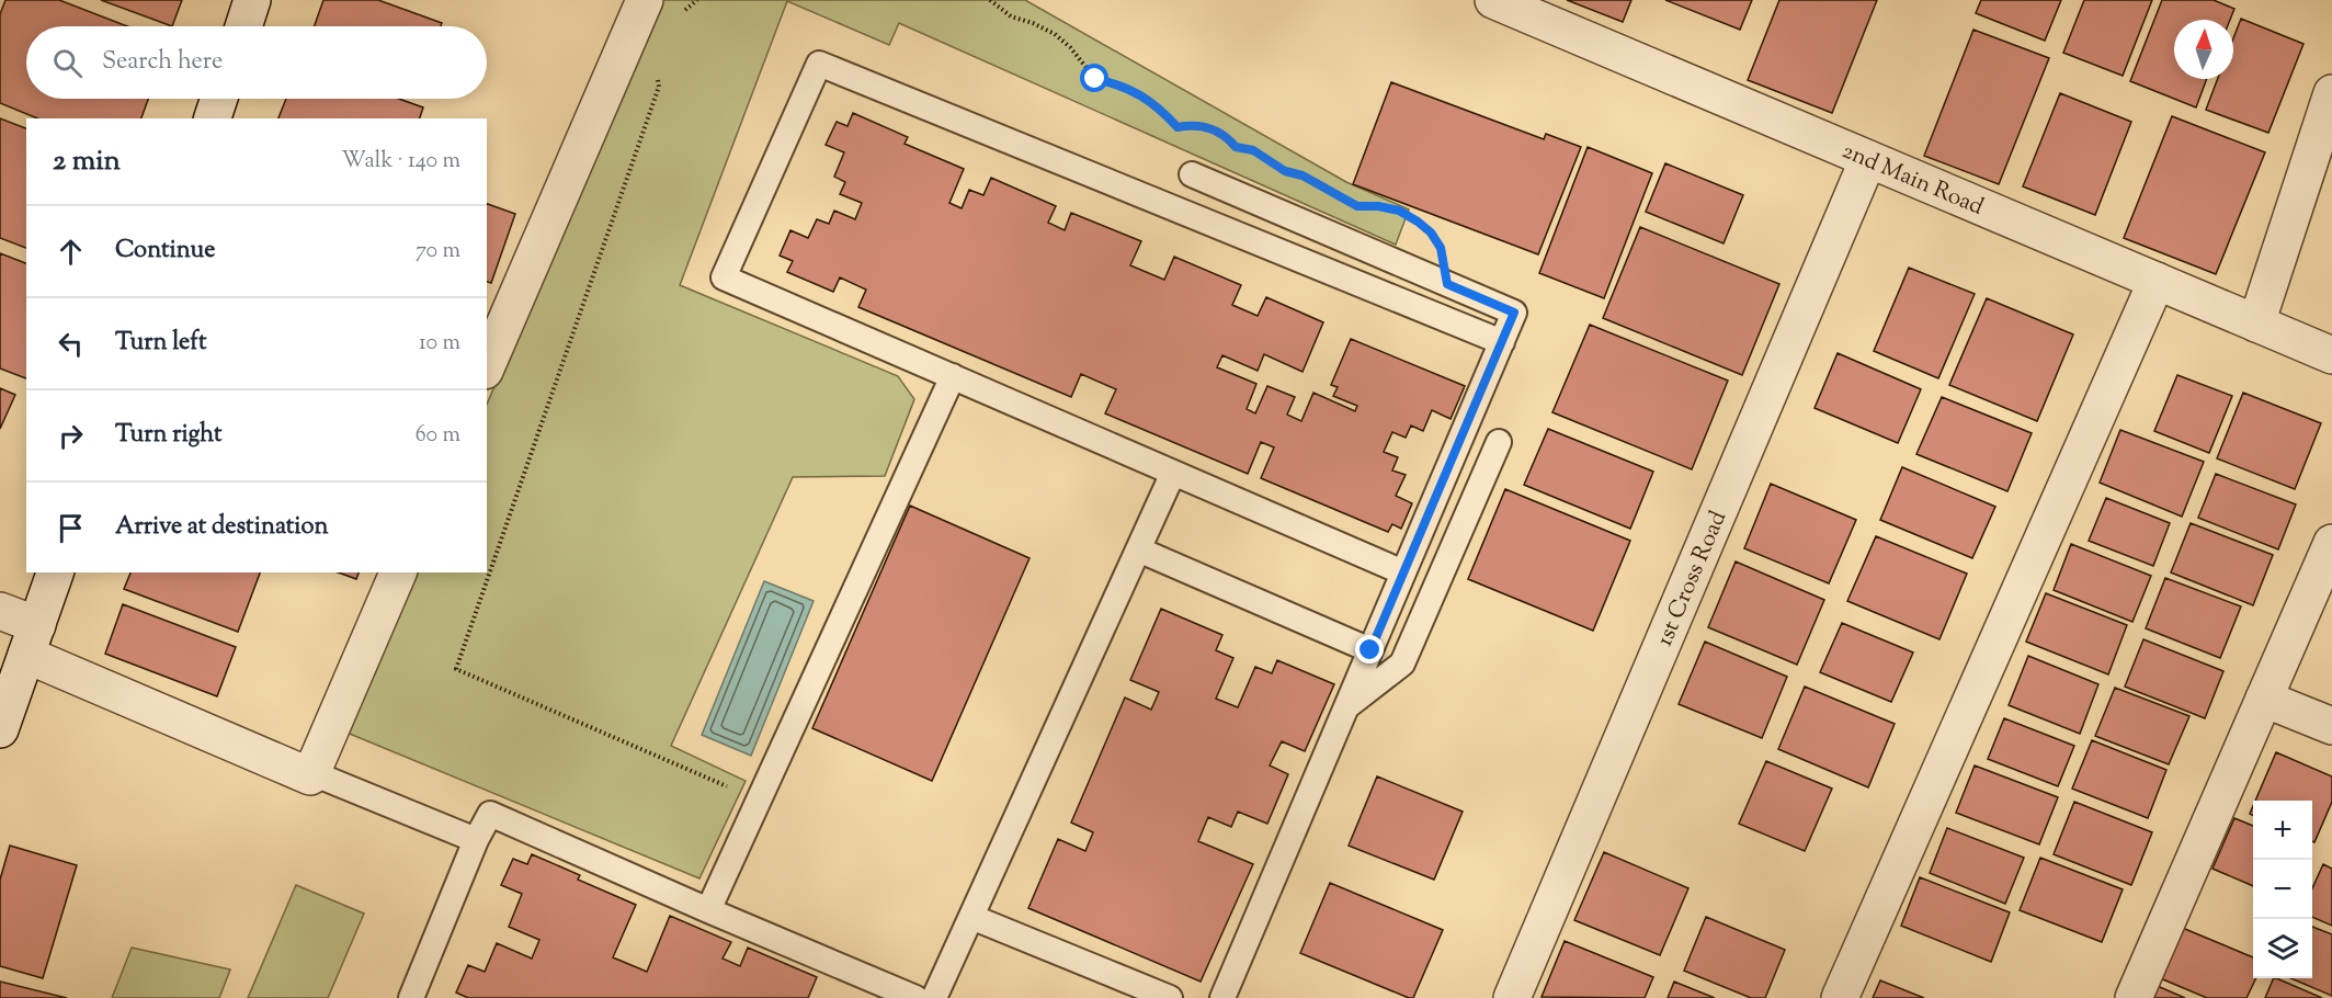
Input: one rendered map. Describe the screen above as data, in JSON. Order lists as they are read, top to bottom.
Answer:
{
  "streets": {
    "street": ["2nd Main Road", "1st Cross Road"]
  },
  "crossings": [
    ["2nd Main Road", "1st Cross Road"]
  ],
  "north": "top",
  "page": {
    "search": "Search here",
    "heading": ["2 min", "Walk · 140 m"],
    "list": [
      ["Continue", "70 m"],
      ["Turn left", "10 m"],
      ["Turn right", "60 m"],
      "Arrive at destination"
    ],
    "map_buttons": ["+", "−"]
  }
}
